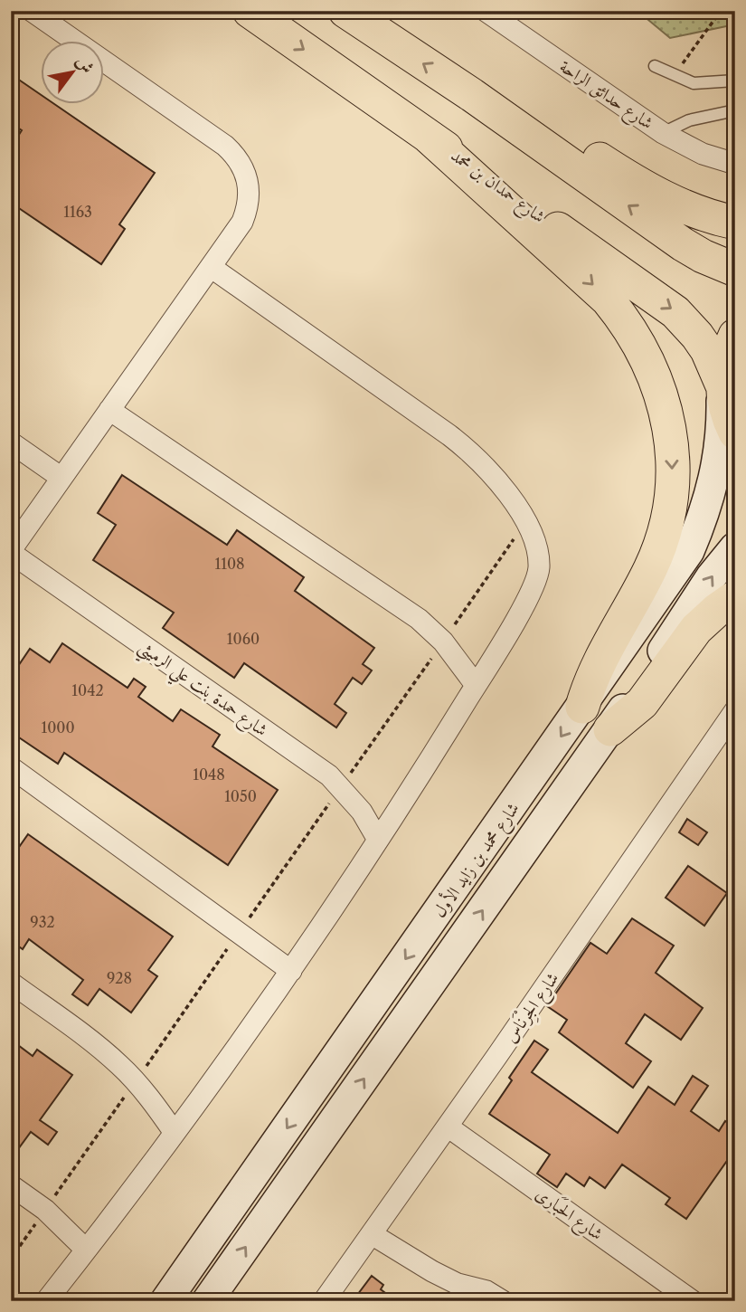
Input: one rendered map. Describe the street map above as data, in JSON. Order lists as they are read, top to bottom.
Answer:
{
  "streets": {
    "main road": ["شارع حمدان بن محمد", "شارع محمد بن زايد الأول"],
    "street": [
      "شارع حدائق الراحة",
      "شارع حمدة بنت علي الرميثي",
      "شارع الجِرْنَاس",
      "شارع الحَبَارى"
    ]
  },
  "crossings": [
    ["شارع حمدان بن محمد", "شارع محمد بن زايد الأول"],
    ["شارع الجِرْنَاس", "شارع الحَبَارى"]
  ],
  "house_numbers": [
    "1163",
    "1108",
    "1060",
    "1042",
    "1000",
    "1048",
    "1050",
    "932",
    "928"
  ],
  "north": "top right"
}
